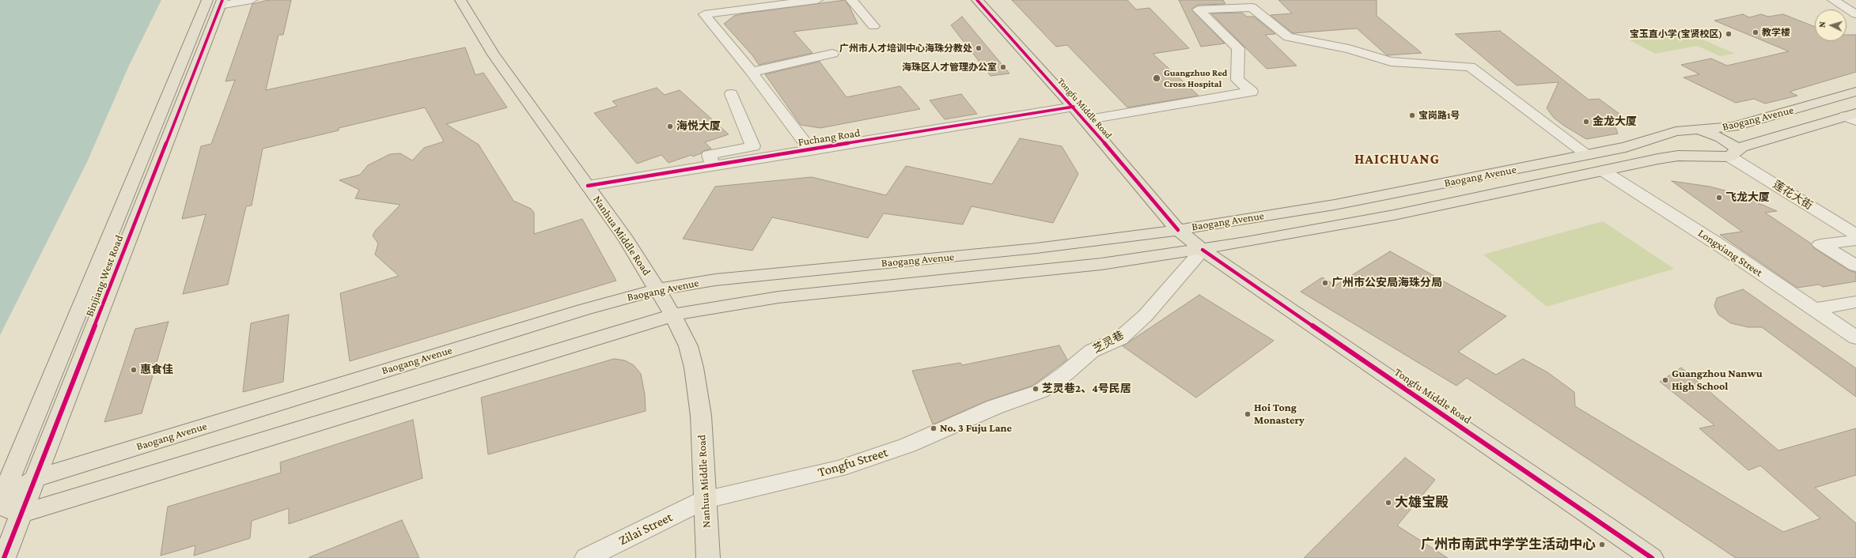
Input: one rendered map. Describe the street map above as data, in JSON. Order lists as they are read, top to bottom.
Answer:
{
  "streets": {
    "main road": [
      "Tongfu Middle Road",
      "Baogang Avenue",
      "Nanhua Middle Road",
      "Binjiang West Road"
    ],
    "street": [
      "Fuchang Road",
      "莲花大街",
      "Longxiang Street",
      "芝灵巷",
      "Tongfu Street",
      "Zilai Street"
    ]
  },
  "crossings": [
    ["Tongfu Middle Road", "Baogang Avenue"],
    ["Tongfu Middle Road", "Fuchang Road"],
    ["Tongfu Middle Road", "芝灵巷"],
    ["Baogang Avenue", "莲花大街"],
    ["Baogang Avenue", "Nanhua Middle Road"],
    ["Baogang Avenue", "Longxiang Street"],
    ["Baogang Avenue", "Binjiang West Road"],
    ["Baogang Avenue", "芝灵巷"],
    ["Fuchang Road", "Nanhua Middle Road"],
    ["Nanhua Middle Road", "Tongfu Street"],
    ["Nanhua Middle Road", "Zilai Street"],
    ["芝灵巷", "Tongfu Street"],
    ["Tongfu Street", "Zilai Street"]
  ],
  "districts": ["HAICHUANG"],
  "places": [
    "教学楼",
    "宝玉直小学(宝贤校区)",
    "广州市人才培训中心海珠分教处",
    "海珠区人才管理办公室",
    "Guangzhuo Red Cross Hospital",
    "宝岗路1号",
    "金龙大厦",
    "海悦大厦",
    "飞龙大厦",
    "广州市公安局海珠分局",
    "惠食佳",
    "Guangzhou Nanwu High School",
    "芝灵巷2、4号民居",
    "Hoi Tong Monastery",
    "No. 3 Fuju Lane",
    "大雄宝殿",
    "广州市南武中学学生活动中心"
  ],
  "north": "left"
}
